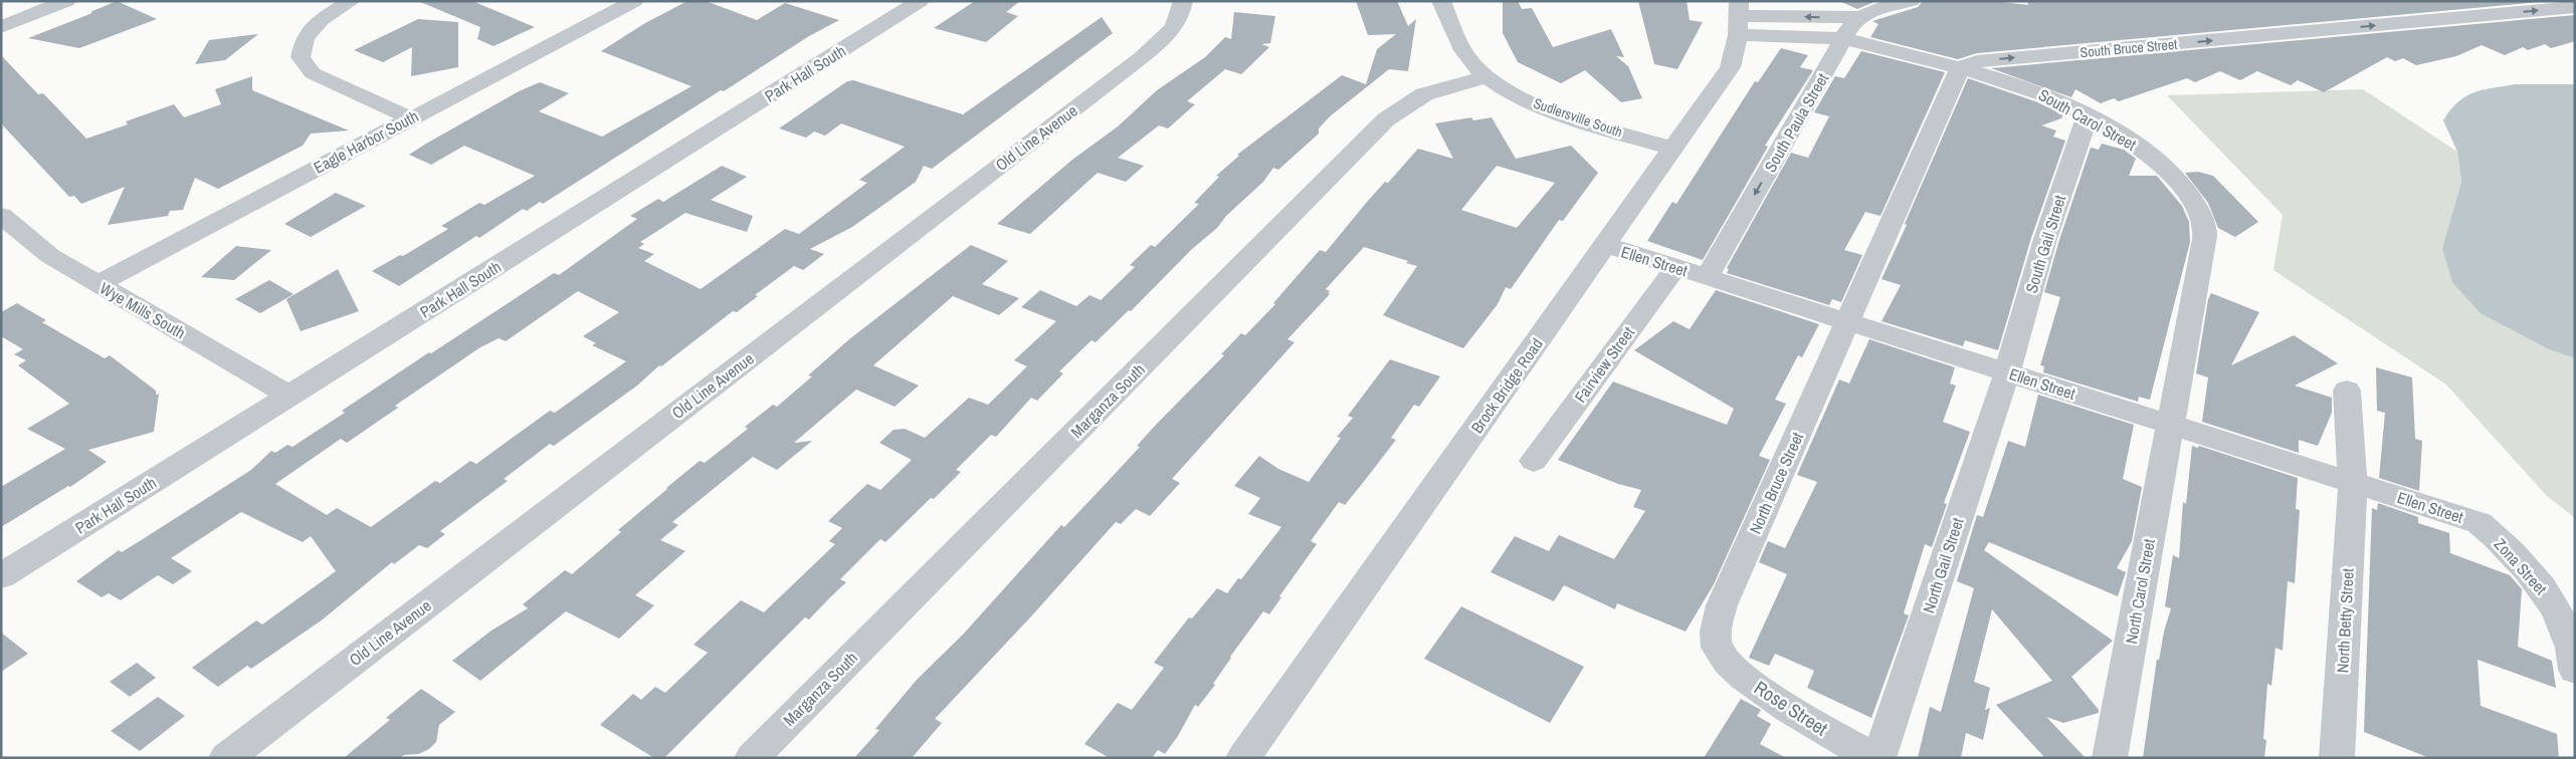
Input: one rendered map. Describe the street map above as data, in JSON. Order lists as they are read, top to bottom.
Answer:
{
  "streets": {
    "street": [
      "South Bruce Street",
      "Park Hall South",
      "Sudlersville South",
      "South Carol Street",
      "South Paula Street",
      "Old Line Avenue",
      "Eagle Harbor South",
      "South Gail Street",
      "Ellen Street",
      "Wye Mills South",
      "Fairview Street",
      "Brock Bridge Road",
      "Marganza South",
      "North Bruce Street",
      "North Gail Street",
      "Zona Street",
      "North Carol Street",
      "North Betty Street",
      "Rose Street"
    ]
  },
  "crossings": [
    ["South Bruce Street", "South Carol Street"],
    ["Park Hall South", "Wye Mills South"],
    ["Sudlersville South", "Brock Bridge Road"],
    ["Sudlersville South", "Marganza South"],
    ["South Carol Street", "South Paula Street"],
    ["South Carol Street", "South Gail Street"],
    ["South Carol Street", "Ellen Street"],
    ["South Carol Street", "Brock Bridge Road"],
    ["South Carol Street", "North Carol Street"],
    ["South Paula Street", "Ellen Street"],
    ["Eagle Harbor South", "Wye Mills South"],
    ["South Gail Street", "Ellen Street"],
    ["South Gail Street", "North Gail Street"],
    ["Ellen Street", "Fairview Street"],
    ["Ellen Street", "Brock Bridge Road"],
    ["Ellen Street", "North Bruce Street"],
    ["Ellen Street", "North Gail Street"],
    ["Ellen Street", "Zona Street"],
    ["Ellen Street", "North Carol Street"],
    ["Ellen Street", "North Betty Street"],
    ["North Bruce Street", "Rose Street"]
  ],
  "one_way": ["South Bruce Street"]
}
